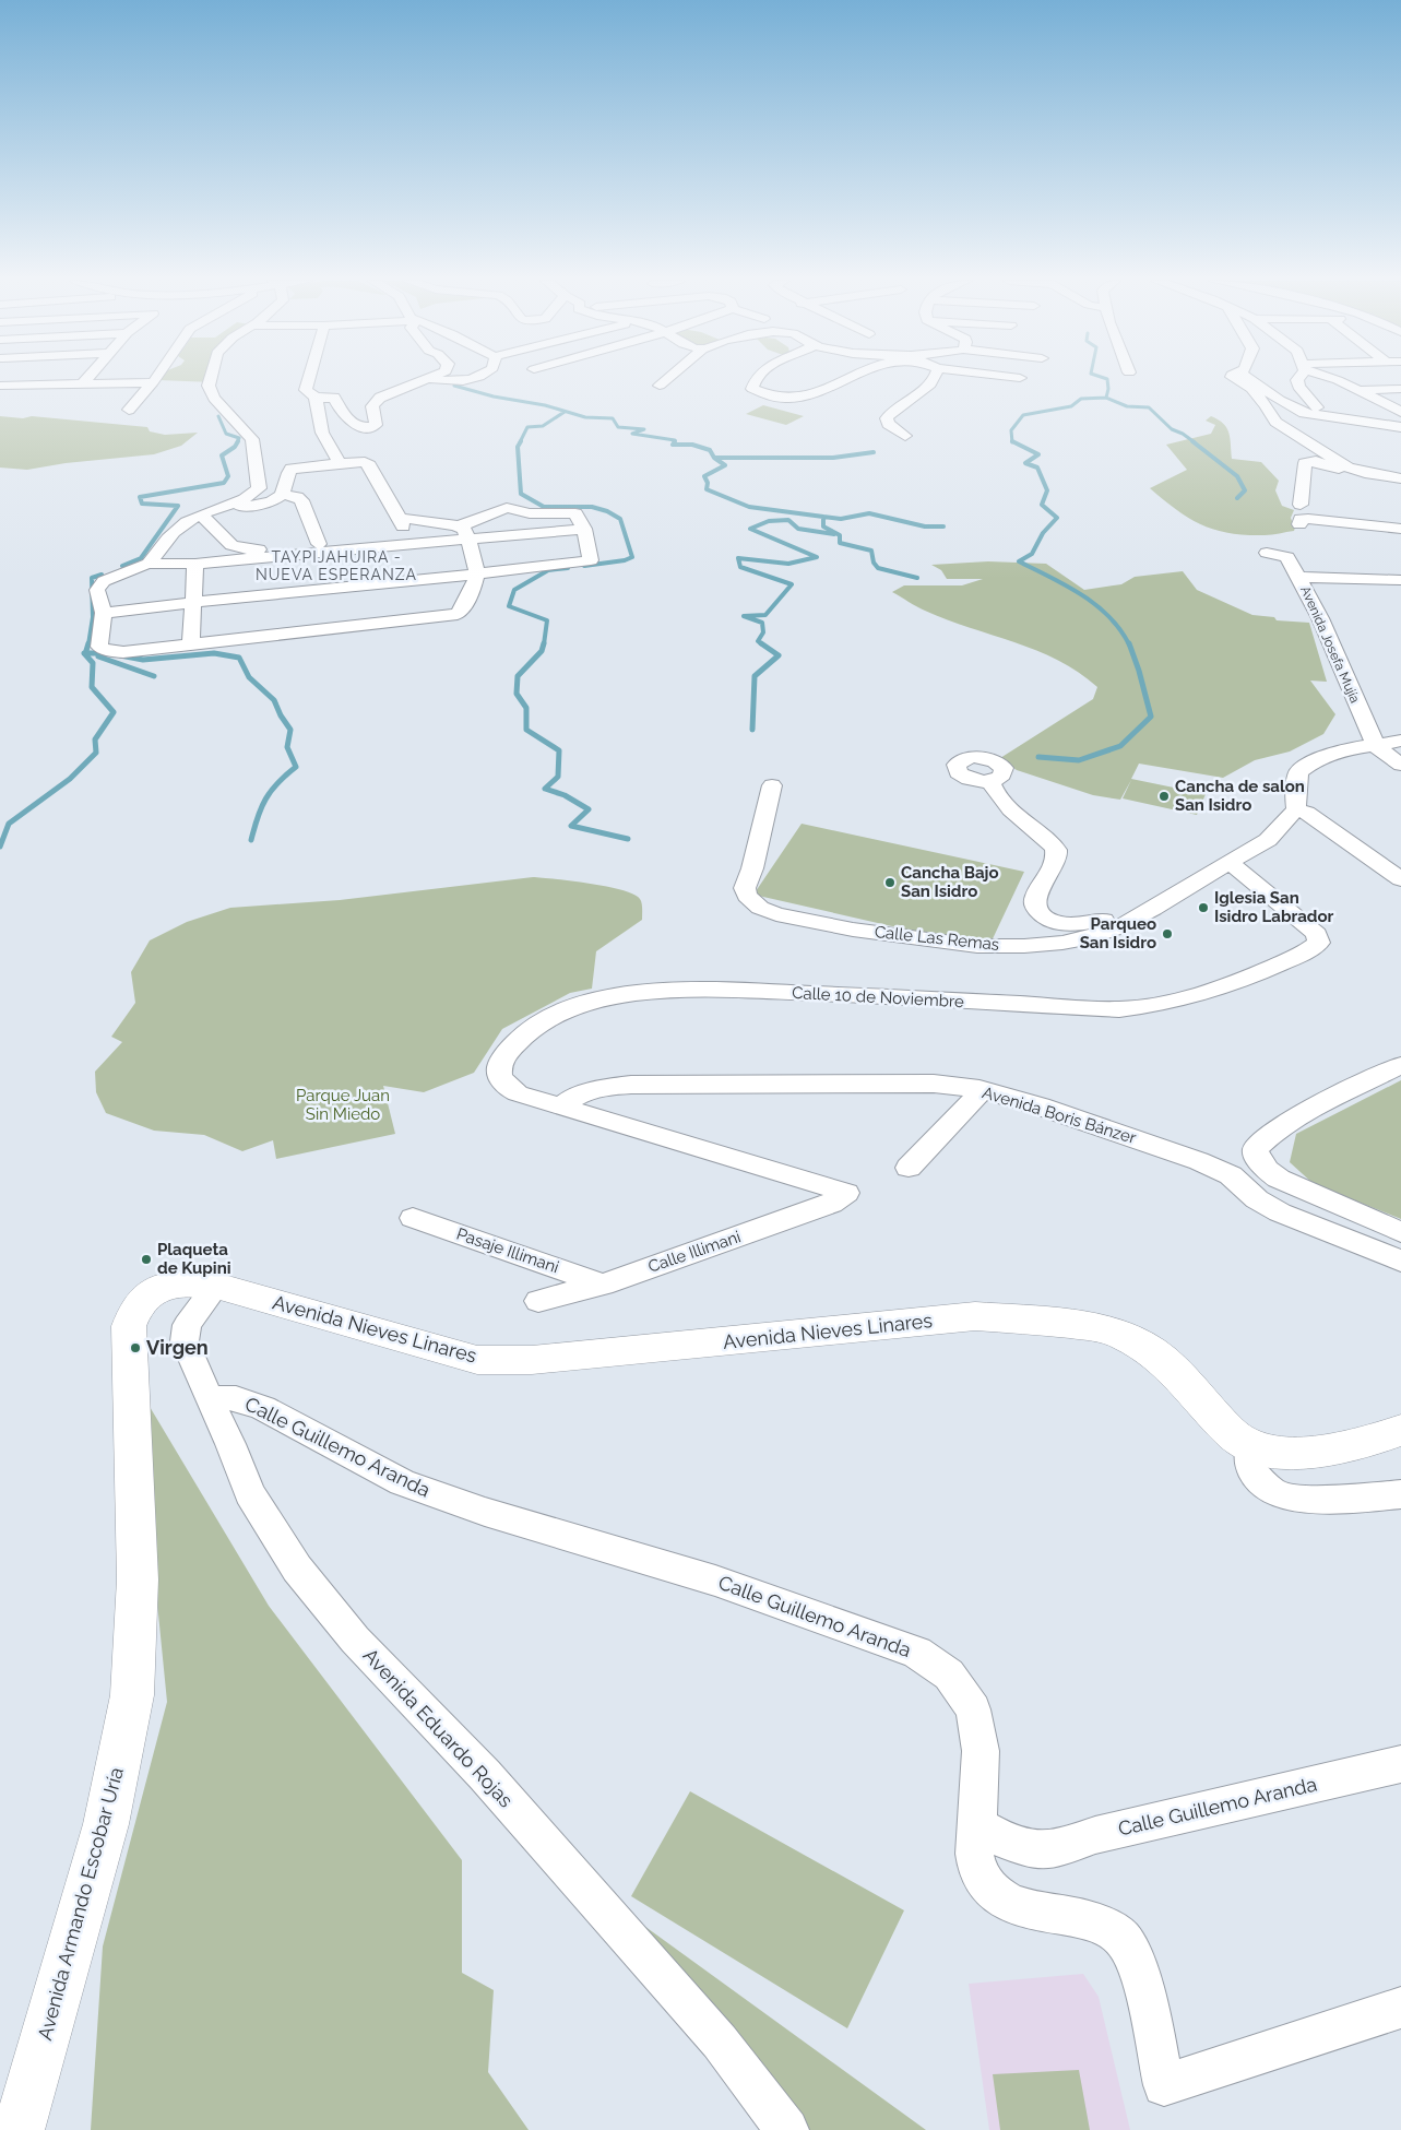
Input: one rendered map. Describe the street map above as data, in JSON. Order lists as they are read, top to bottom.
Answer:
{
  "streets": {
    "main road": ["Avenida Nieves Linares", "Avenida Armando Escobar Uría"],
    "street": [
      "Avenida Josefa Mujía",
      "Calle Las Remas",
      "Calle 10 de Noviembre",
      "Avenida Boris Bánzer",
      "Pasaje Illimani",
      "Calle Illimani",
      "Calle Guillemo Aranda",
      "Avenida Eduardo Rojas"
    ]
  },
  "crossings": [
    ["Calle Las Remas", "Calle 10 de Noviembre"],
    ["Calle 10 de Noviembre", "Avenida Boris Bánzer"],
    ["Calle 10 de Noviembre", "Calle Illimani"],
    ["Pasaje Illimani", "Calle Illimani"],
    ["Avenida Nieves Linares", "Avenida Eduardo Rojas"],
    ["Avenida Nieves Linares", "Avenida Armando Escobar Uría"],
    ["Calle Guillemo Aranda", "Avenida Eduardo Rojas"],
    ["Avenida Eduardo Rojas", "Avenida Armando Escobar Uría"]
  ],
  "districts": ["TAYPIJAHUIRA - NUEVA ESPERANZA"],
  "parks": ["Parque Juan Sin Miedo"],
  "places": [
    "Cancha de salon San Isidro",
    "Cancha Bajo San Isidro",
    "Iglesia San Isidro Labrador",
    "Parqueo San Isidro",
    "Plaqueta de Kupini",
    "Virgen"
  ]
}
